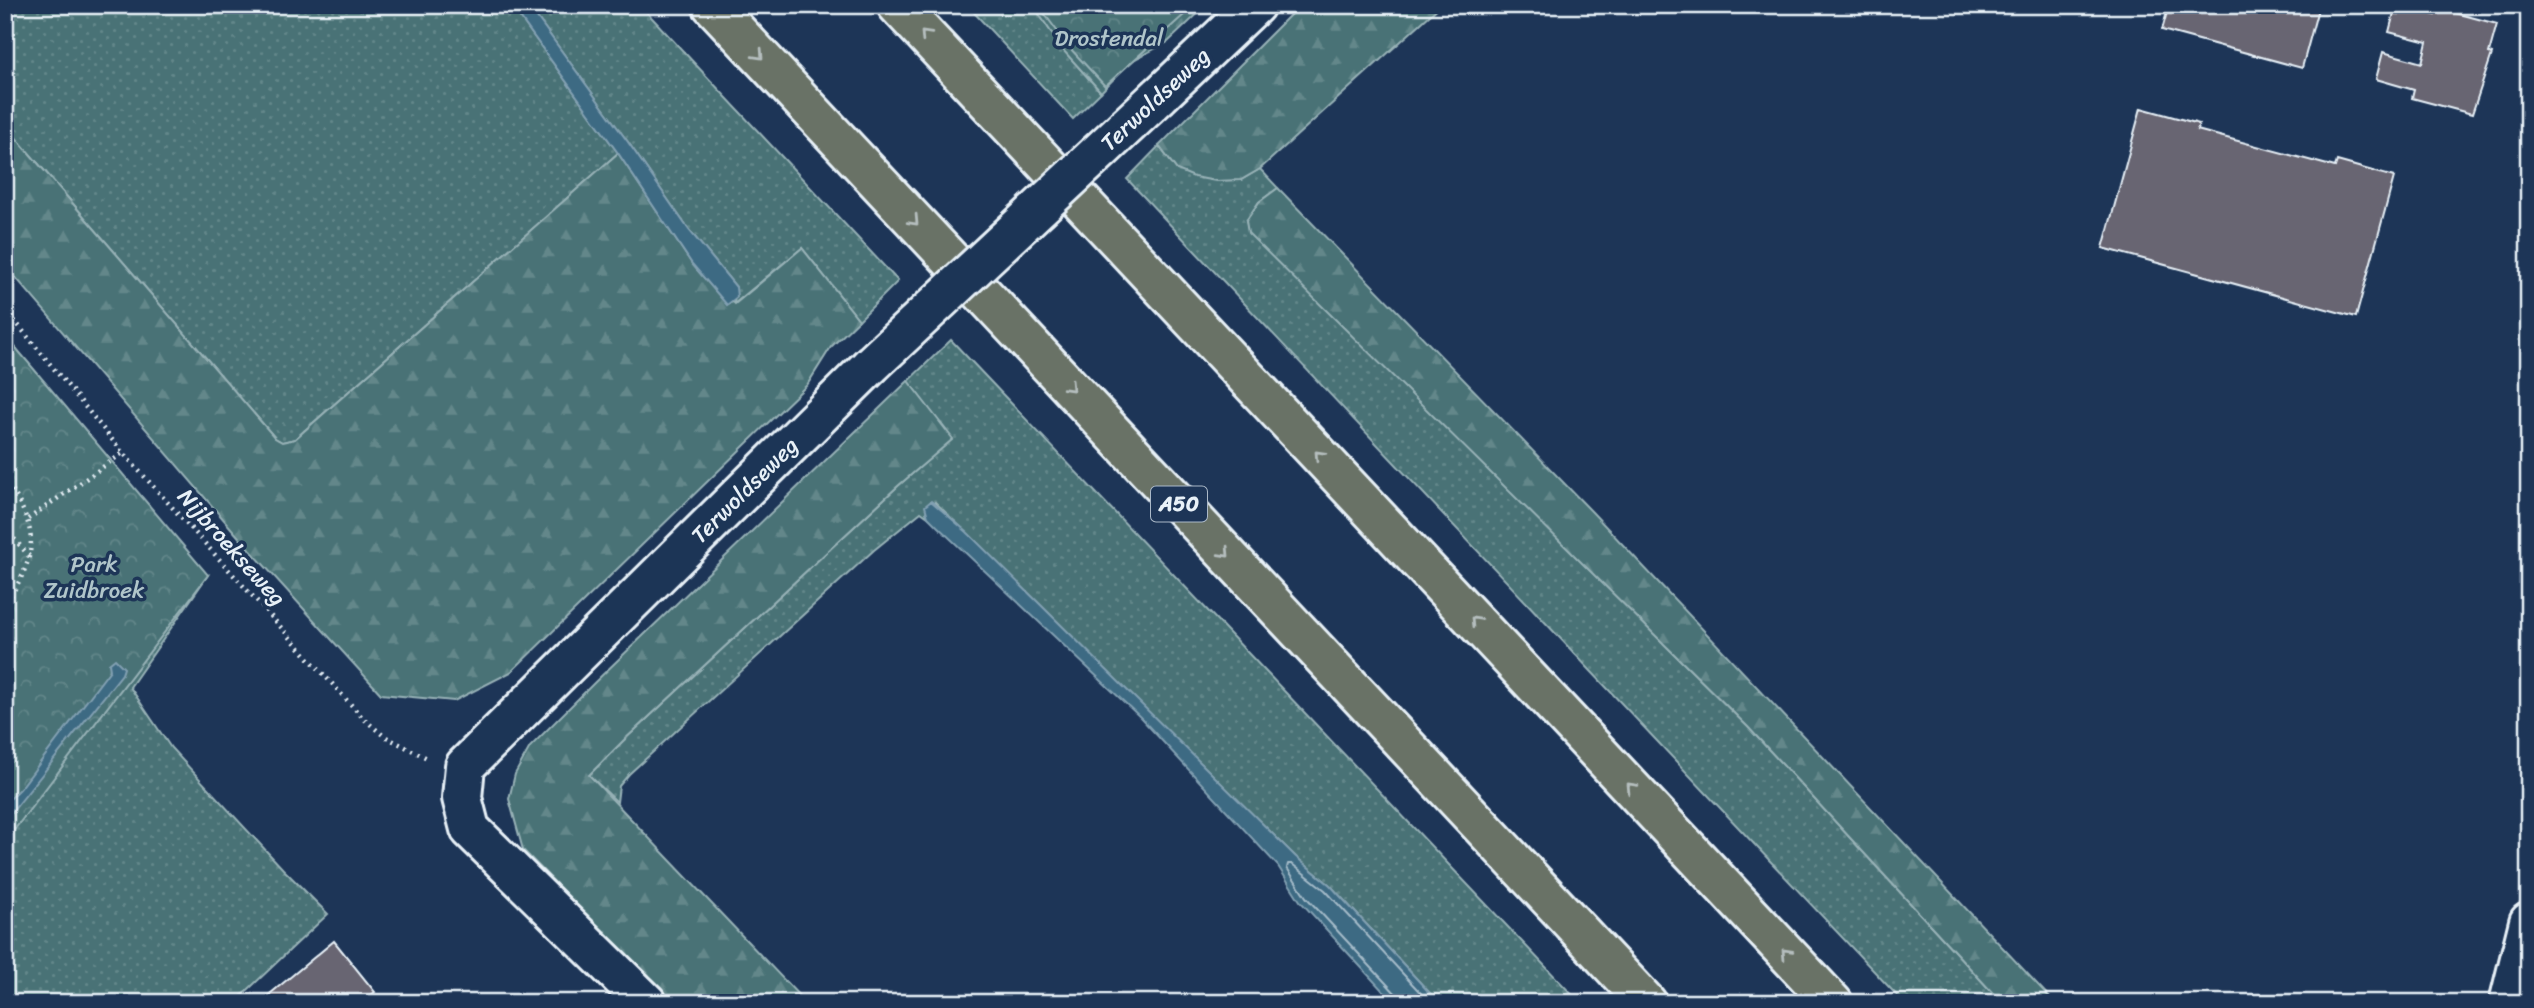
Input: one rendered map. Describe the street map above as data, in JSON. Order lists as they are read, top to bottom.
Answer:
{
  "streets": {
    "highway": ["A50"],
    "street": ["Terwoldseweg"],
    "path": ["Nijbroekseweg"]
  },
  "crossings": [
    ["Terwoldseweg", "Nijbroekseweg"]
  ],
  "parks": ["Drostendal", "Park Zuidbroek"]
}
